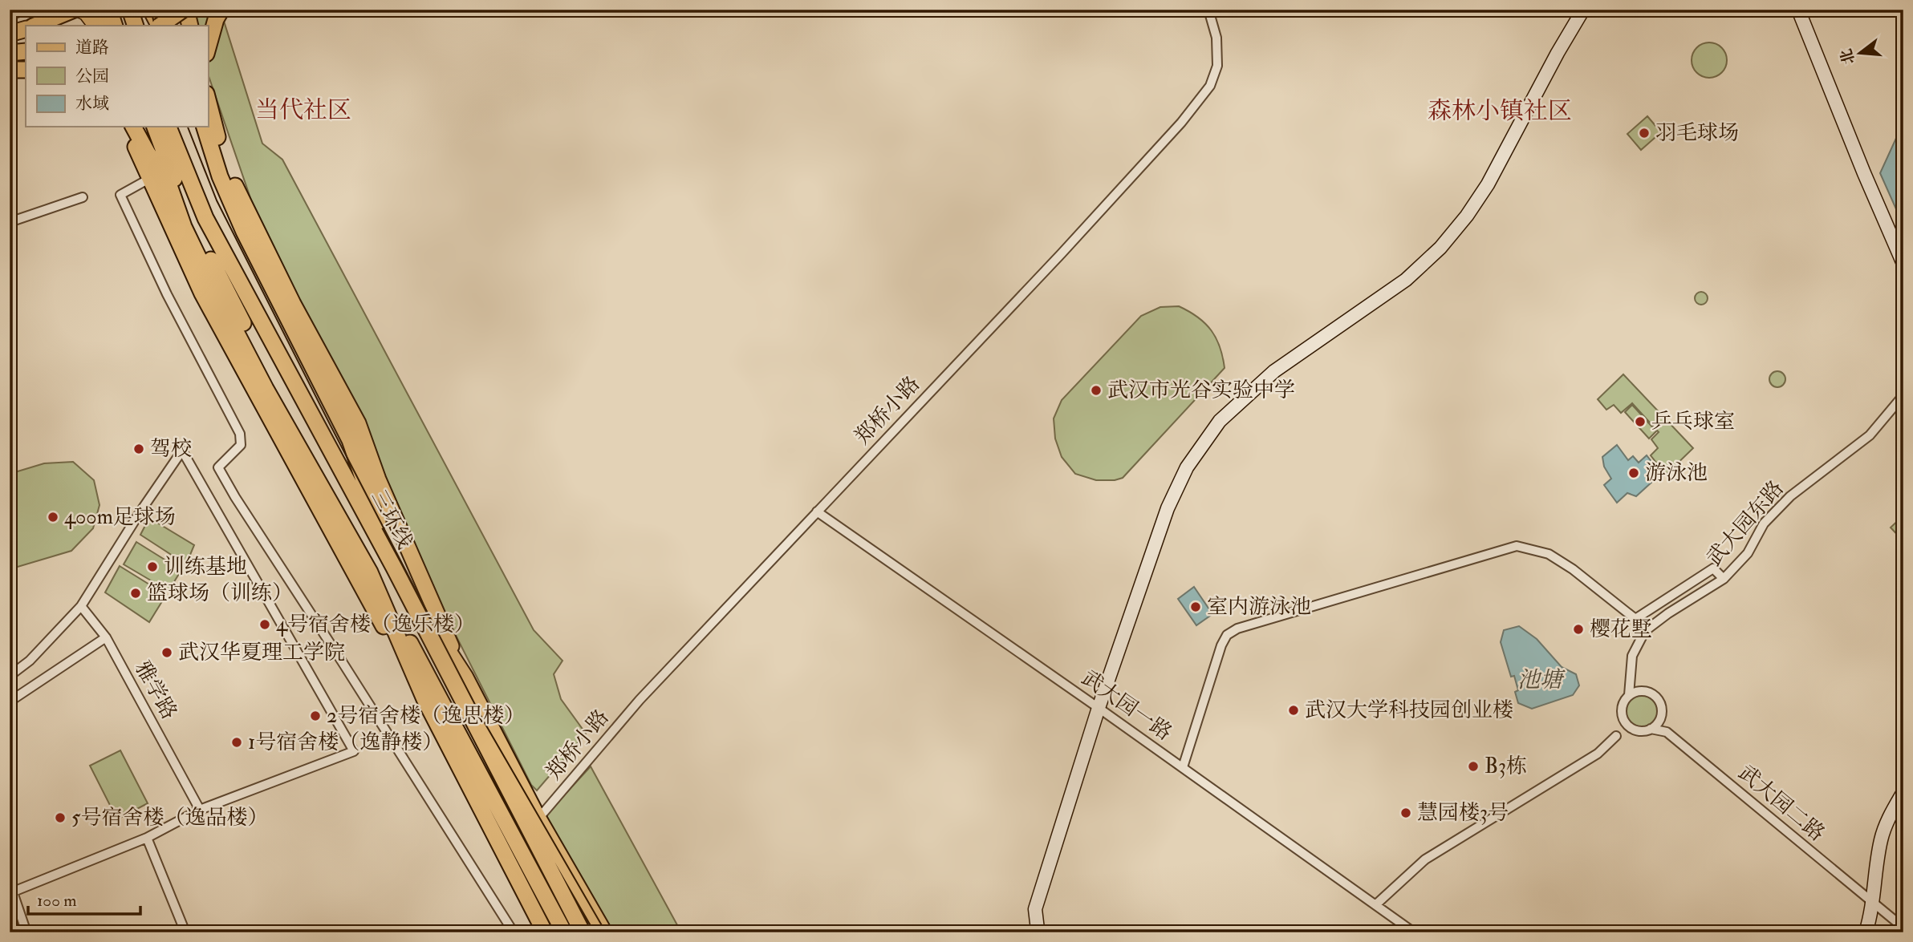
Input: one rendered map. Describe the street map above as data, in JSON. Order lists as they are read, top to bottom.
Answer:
{
  "streets": {
    "highway": ["三环线"],
    "street": [
      "郑桥小路",
      "武大园东路",
      "雅学路",
      "武大园一路",
      "武大园二路"
    ]
  },
  "crossings": [
    ["郑桥小路", "武大园一路"]
  ],
  "districts": ["当代社区", "森林小镇社区"],
  "water": ["池塘"],
  "places": [
    "羽毛球场",
    "武汉市光谷实验中学",
    "乒乓球室",
    "驾校",
    "游泳池",
    "400m足球场",
    "训练基地",
    "篮球场（训练）",
    "室内游泳池",
    "4号宿舍楼（逸乐楼）",
    "樱花墅",
    "武汉华夏理工学院",
    "武汉大学科技园创业楼",
    "2号宿舍楼（逸思楼）",
    "1号宿舍楼（逸静楼）",
    "B3栋",
    "慧园楼3号",
    "5号宿舍楼（逸品楼）"
  ],
  "legend": ["道路", "公园", "水域"],
  "scale_bar": "100 m",
  "north": "left"
}
